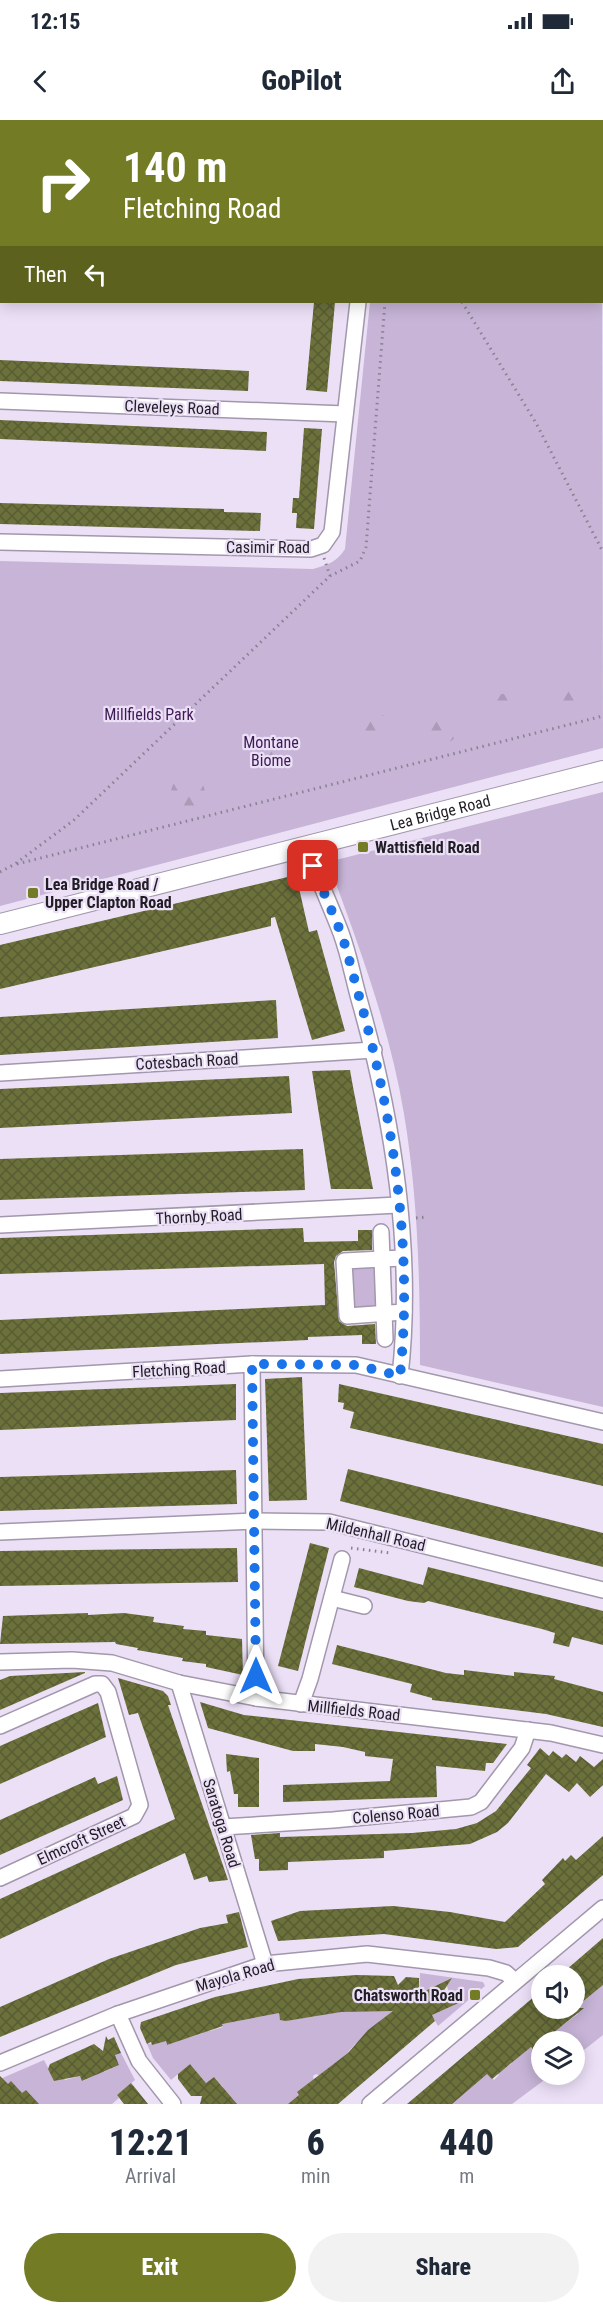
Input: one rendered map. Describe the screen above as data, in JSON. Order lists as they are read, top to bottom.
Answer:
{
  "streets": {
    "main road": ["Lea Bridge Road"],
    "street": [
      "Cleveleys Road",
      "Casimir Road",
      "Cotesbach Road",
      "Thornby Road",
      "Fletching Road",
      "Mildenhall Road",
      "Millfields Road",
      "Colenso Road",
      "Saratoga Road",
      "Elmcroft Street",
      "Mayola Road"
    ]
  },
  "crossings": [
    ["Cleveleys Road", "Casimir Road"],
    ["Millfields Road", "Colenso Road"],
    ["Millfields Road", "Saratoga Road"],
    ["Colenso Road", "Saratoga Road"],
    ["Saratoga Road", "Mayola Road"]
  ],
  "parks": ["Millfields Park", "Montane Biome"],
  "places": {
    "transit": ["Wattisfield Road", "Lea Bridge Road / Upper Clapton Road", "Chatsworth Road"]
  },
  "page": {
    "status": "12:15",
    "header": "GoPilot",
    "turn": ["140 m", "Fletching Road"],
    "then": "Then",
    "eta": [
      "12:21",
      "Arrival",
      "6",
      "min",
      "440",
      "m"
    ],
    "buttons": ["Exit", "Share"]
  }
}
